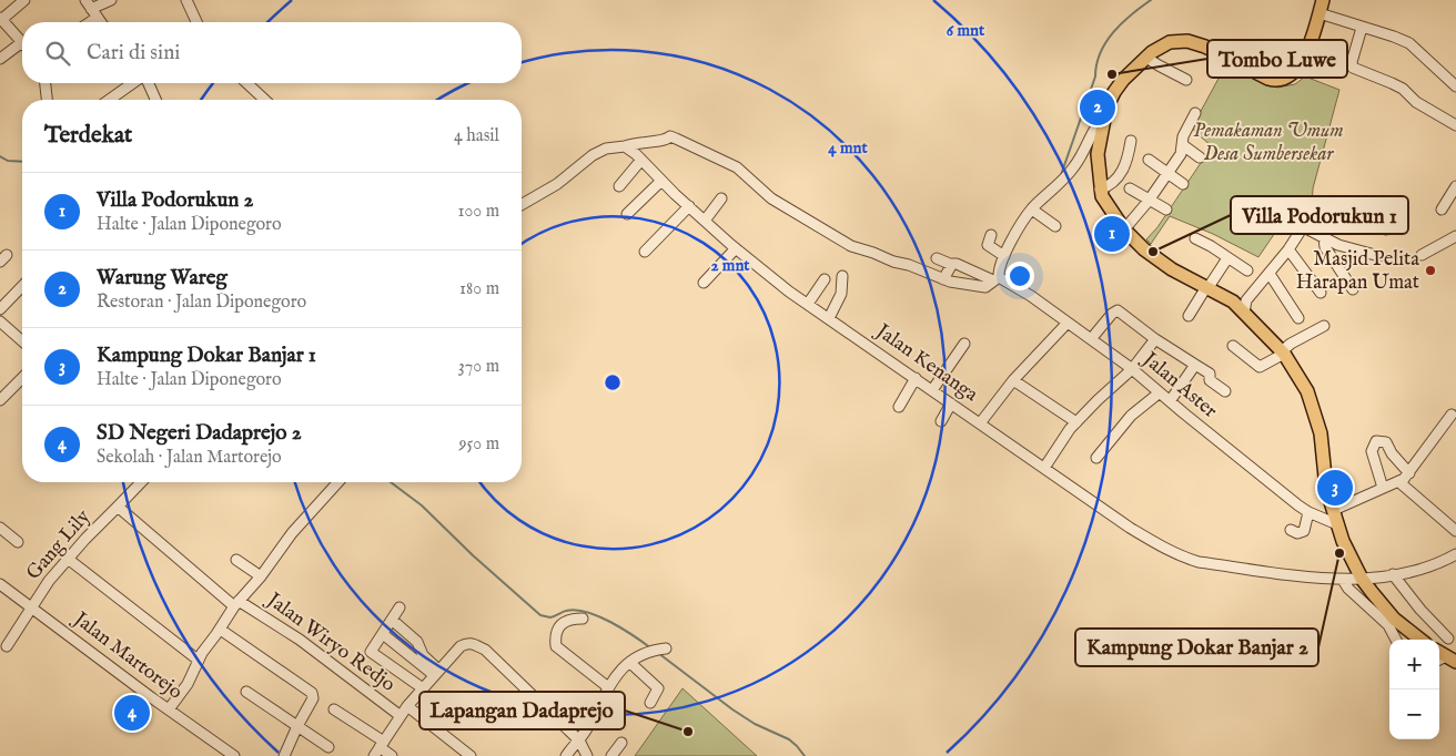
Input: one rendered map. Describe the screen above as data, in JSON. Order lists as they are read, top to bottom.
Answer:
{
  "streets": {
    "street": [
      "Jalan Kenanga",
      "Jalan Aster",
      "Gang Lily",
      "Jalan Wiryo Redjo",
      "Jalan Martorejo"
    ]
  },
  "crossings": [
    ["Gang Lily", "Jalan Wiryo Redjo"],
    ["Gang Lily", "Jalan Martorejo"]
  ],
  "parks": ["Pemakaman Umum Desa Sumbersekar"],
  "places": [
    "Tombo Luwe",
    "Villa Podorukun 1",
    "Masjid Pelita Harapan Umat",
    "Kampung Dokar Banjar 2",
    "Lapangan Dadaprejo"
  ],
  "page": {
    "search": "Cari di sini",
    "pins": [
      "2",
      "1",
      "3",
      "4"
    ],
    "heading": ["Terdekat", "4 hasil"],
    "list": [
      {
        "mark": "1",
        "name": "Villa Podorukun 2",
        "note": "Halte · Jalan Diponegoro",
        "value": "100 m"
      },
      {
        "mark": "2",
        "name": "Warung Wareg",
        "note": "Restoran · Jalan Diponegoro",
        "value": "180 m"
      },
      {
        "mark": "3",
        "name": "Kampung Dokar Banjar 1",
        "note": "Halte · Jalan Diponegoro",
        "value": "370 m"
      },
      {
        "mark": "4",
        "name": "SD Negeri Dadaprejo 2",
        "note": "Sekolah · Jalan Martorejo",
        "value": "950 m"
      }
    ],
    "map_buttons": ["+", "−"]
  },
  "rings": ["6 mnt", "4 mnt", "2 mnt"]
}
